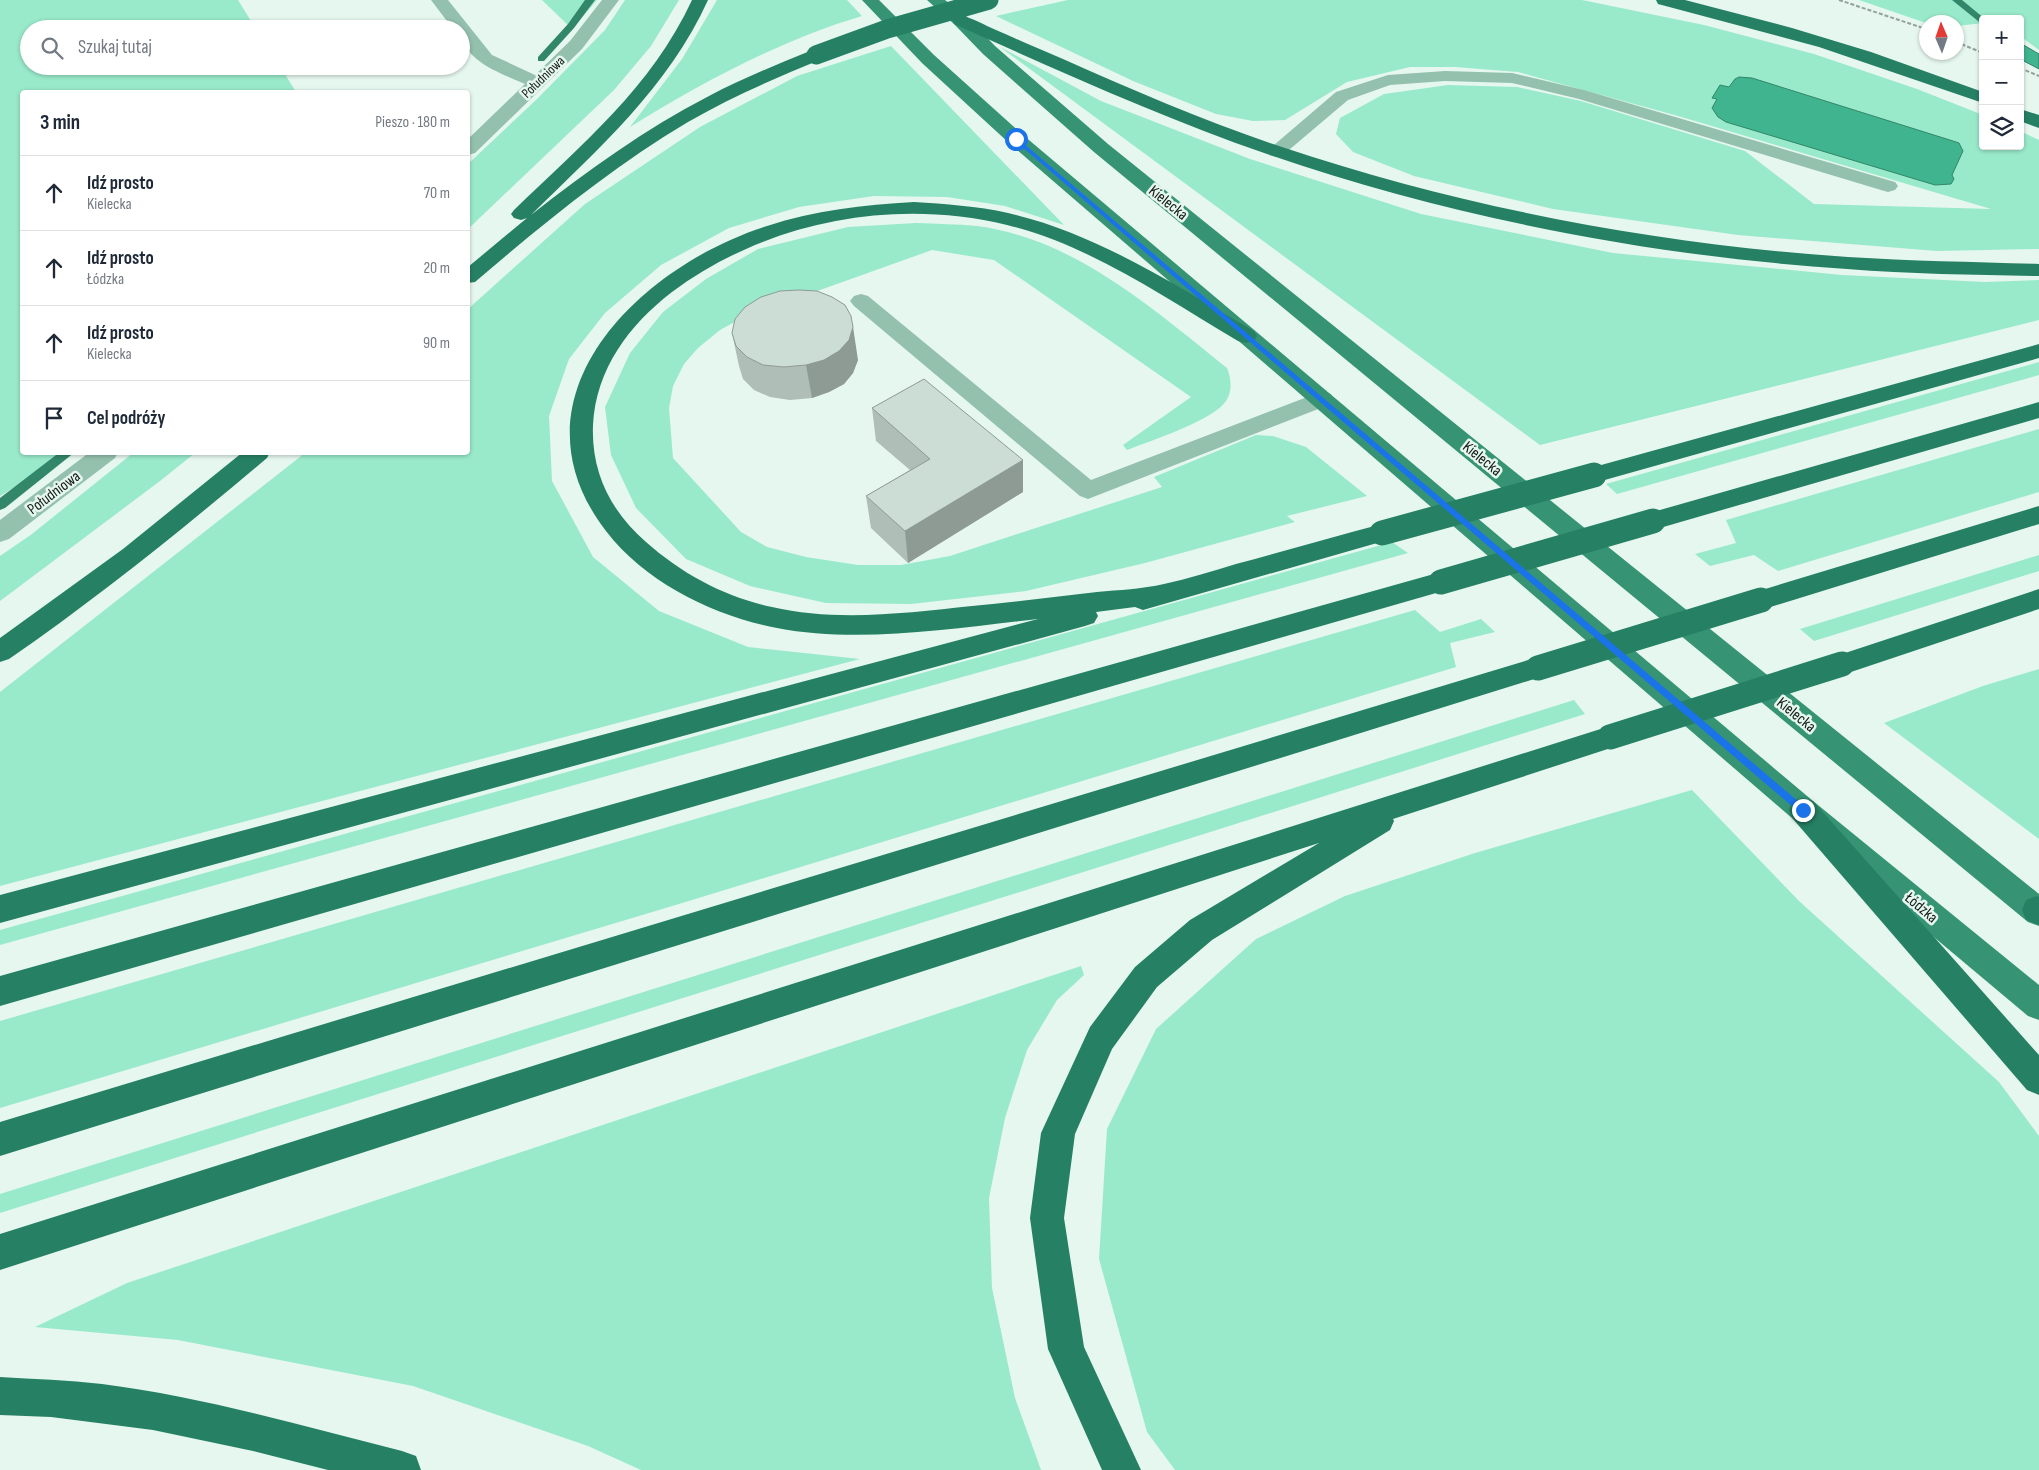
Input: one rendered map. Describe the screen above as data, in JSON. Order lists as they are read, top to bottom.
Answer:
{
  "streets": {
    "main road": ["Kielecka", "Łódzka"],
    "street": ["Południowa"]
  },
  "north": "top",
  "page": {
    "map_buttons": ["+", "−"],
    "search": "Szukaj tutaj",
    "heading": ["3 min", "Pieszo · 180 m"],
    "list": [
      ["Idź prosto", "Kielecka", "70 m"],
      ["Idź prosto", "Łódzka", "20 m"],
      ["Idź prosto", "Kielecka", "90 m"],
      "Cel podróży"
    ]
  }
}
